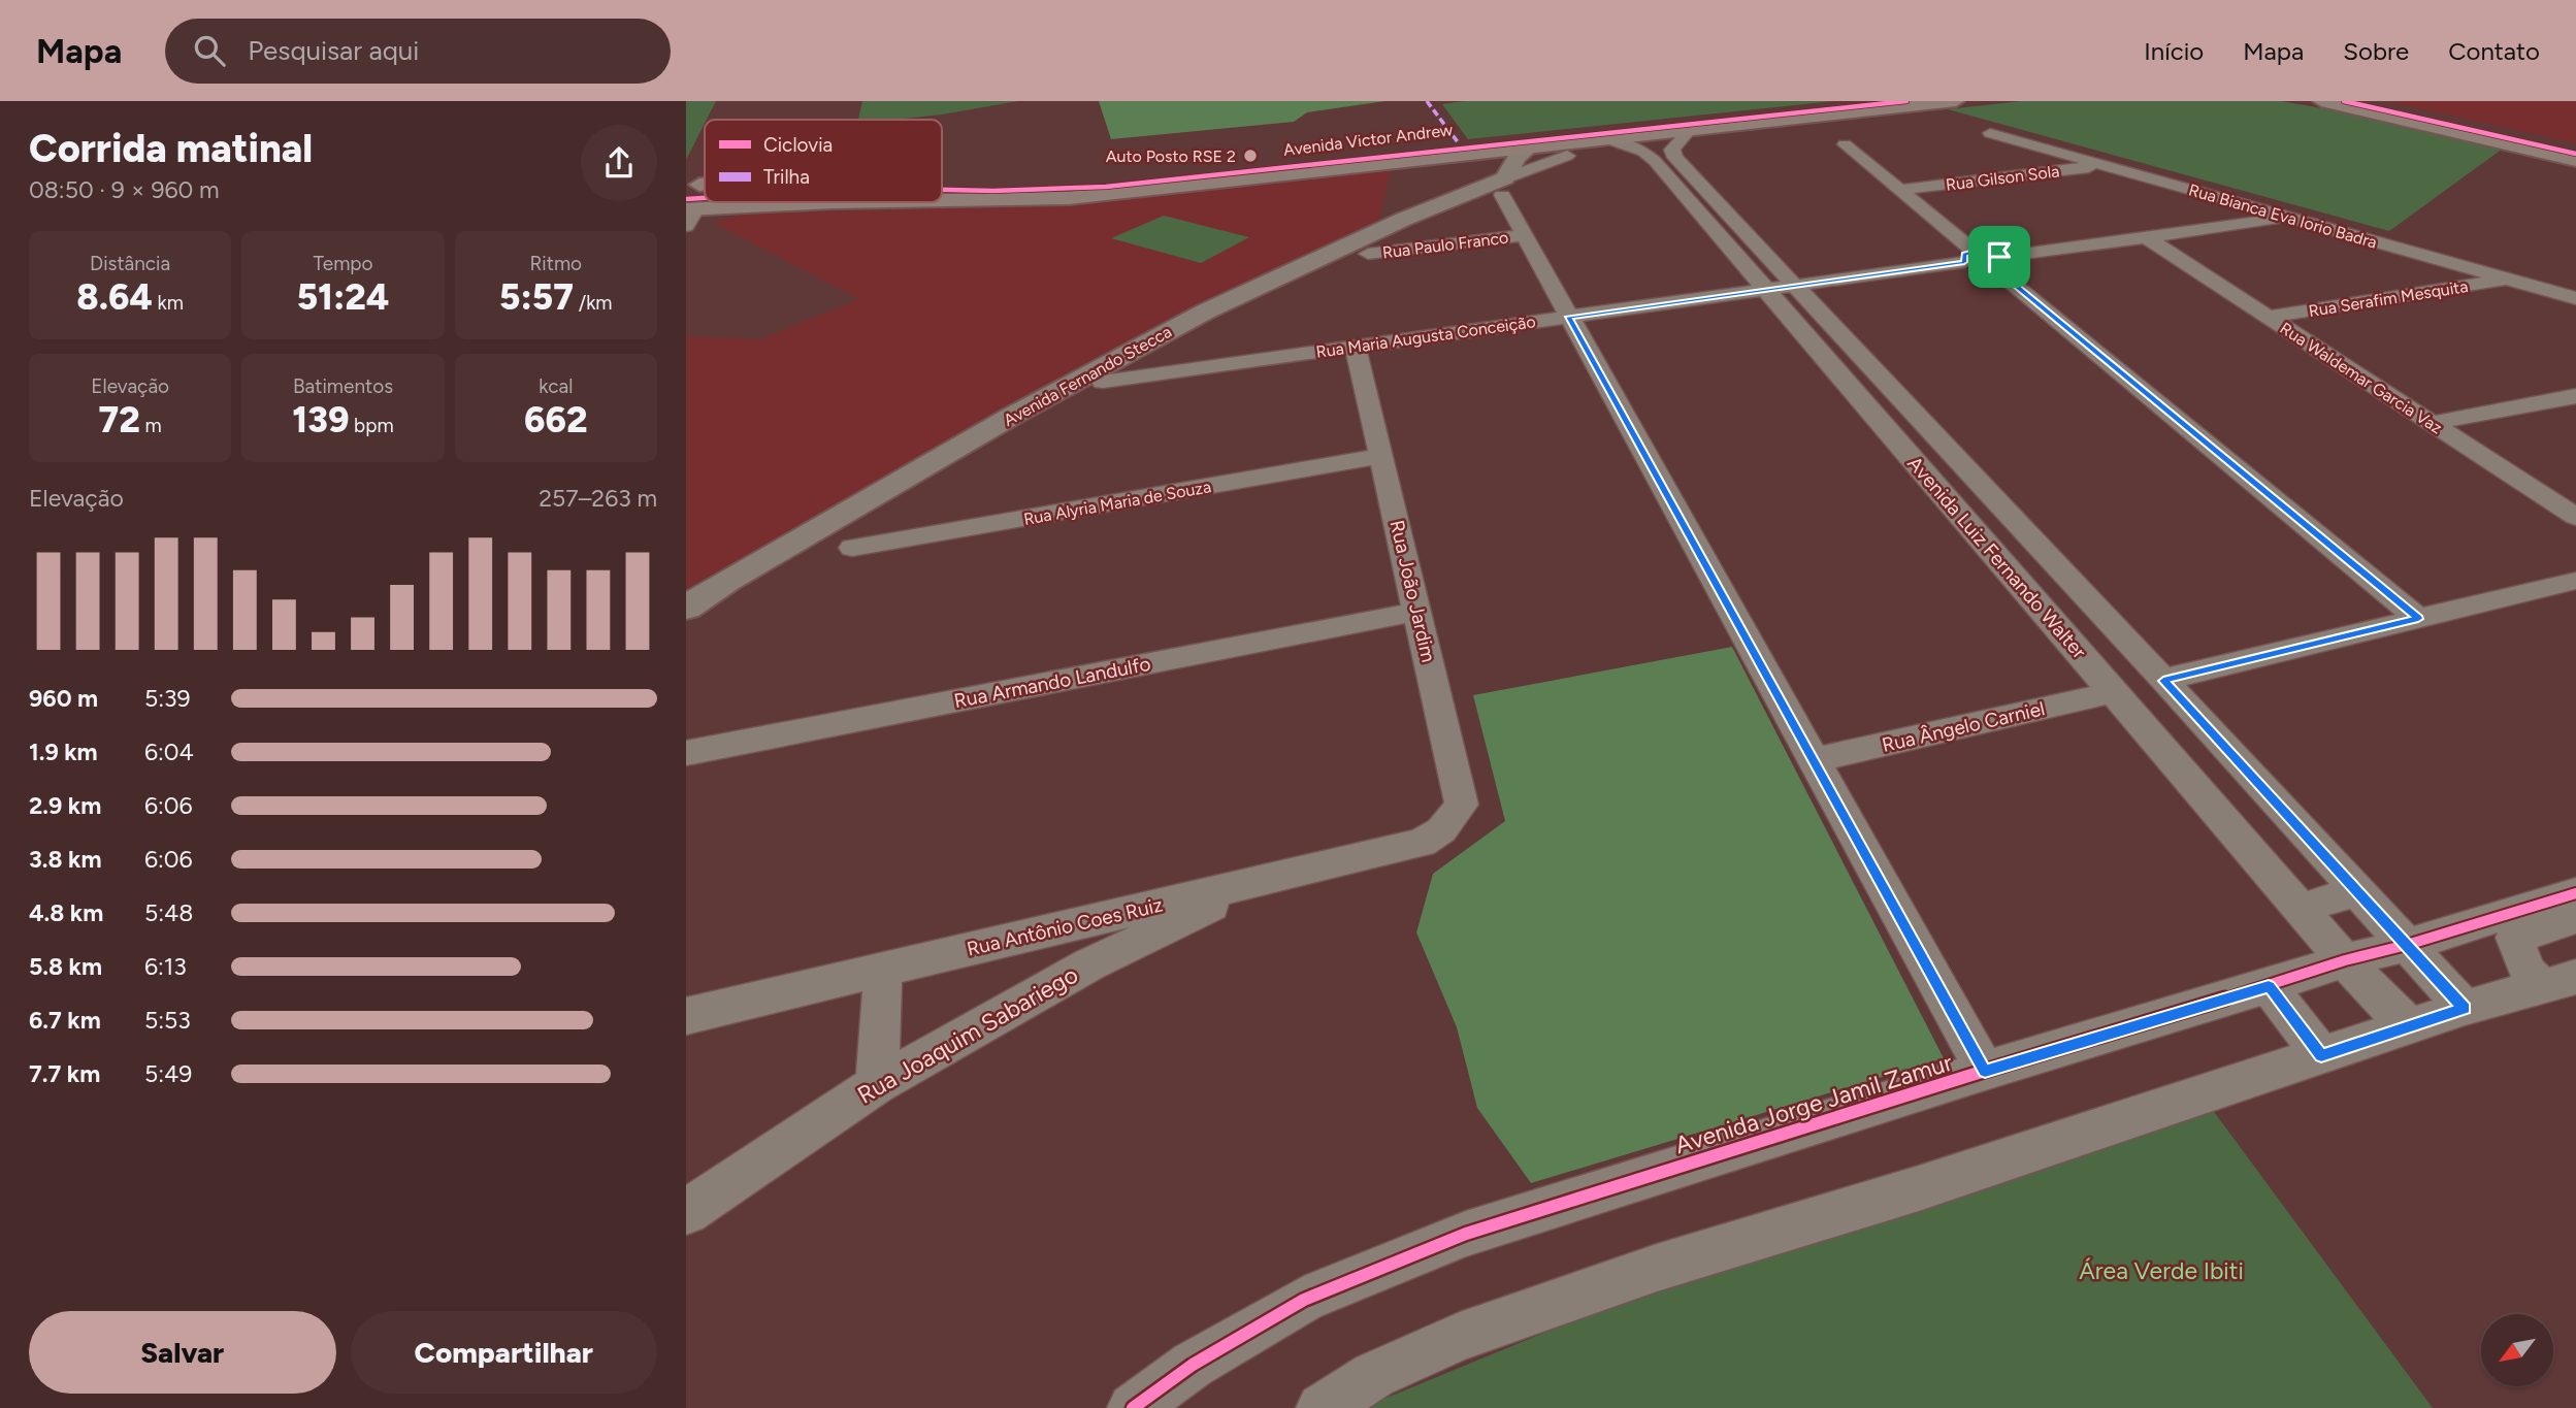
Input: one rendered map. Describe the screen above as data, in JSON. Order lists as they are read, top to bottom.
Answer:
{
  "streets": {
    "main road": ["Avenida Victor Andrew"],
    "street": [
      "Rua Gilson Sola",
      "Rua Bianca Eva Iorio Badra",
      "Rua Paulo Franco",
      "Rua Serafim Mesquita",
      "Rua Maria Augusta Conceição",
      "Avenida Fernando Stecca",
      "Rua Waldemar Garcia Vaz",
      "Rua Alyria Maria de Souza",
      "Avenida Luiz Fernando Walter",
      "Rua João Jardim",
      "Rua Armando Landulfo",
      "Rua Ângelo Carniel",
      "Rua Antônio Coes Ruiz",
      "Rua Joaquim Sabariego",
      "Avenida Jorge Jamil Zamur"
    ]
  },
  "crossings": [
    ["Avenida Victor Andrew", "Avenida Luiz Fernando Walter"],
    ["Rua Gilson Sola", "Rua Bianca Eva Iorio Badra"],
    ["Rua Bianca Eva Iorio Badra", "Rua Serafim Mesquita"],
    ["Rua Serafim Mesquita", "Rua Waldemar Garcia Vaz"],
    ["Rua Maria Augusta Conceição", "Avenida Luiz Fernando Walter"],
    ["Rua Maria Augusta Conceição", "Rua João Jardim"],
    ["Rua Alyria Maria de Souza", "Rua João Jardim"],
    ["Avenida Luiz Fernando Walter", "Rua Ângelo Carniel"],
    ["Avenida Luiz Fernando Walter", "Avenida Jorge Jamil Zamur"],
    ["Rua João Jardim", "Rua Armando Landulfo"],
    ["Rua João Jardim", "Rua Antônio Coes Ruiz"],
    ["Rua Antônio Coes Ruiz", "Rua Joaquim Sabariego"]
  ],
  "parks": ["Área Verde Ibiti"],
  "places": ["Auto Posto RSE 2"],
  "legend": ["Ciclovia", "Trilha"],
  "north": "bottom left",
  "page": {
    "header": "Mapa",
    "search": "Pesquisar aqui",
    "nav": [
      "Início",
      "Mapa",
      "Sobre",
      "Contato"
    ],
    "heading": ["Corrida matinal", "08:50 · 9 × 960 m"],
    "stats": [
      ["Distância", "8.64 km"],
      ["Tempo", "51:24"],
      ["Ritmo", "5:57 /km"],
      ["Elevação", "72 m"],
      ["Batimentos", "139 bpm"],
      ["kcal", "662"]
    ],
    "chart": ["Elevação", "257–263 m"],
    "list": [
      {
        "name": "960 m",
        "note": "5:39"
      },
      {
        "name": "1.9 km",
        "note": "6:04"
      },
      {
        "name": "2.9 km",
        "note": "6:06"
      },
      {
        "name": "3.8 km",
        "note": "6:06"
      },
      {
        "name": "4.8 km",
        "note": "5:48"
      },
      {
        "name": "5.8 km",
        "note": "6:13"
      },
      {
        "name": "6.7 km",
        "note": "5:53"
      },
      {
        "name": "7.7 km",
        "note": "5:49"
      }
    ],
    "buttons": ["Salvar", "Compartilhar"]
  }
}
